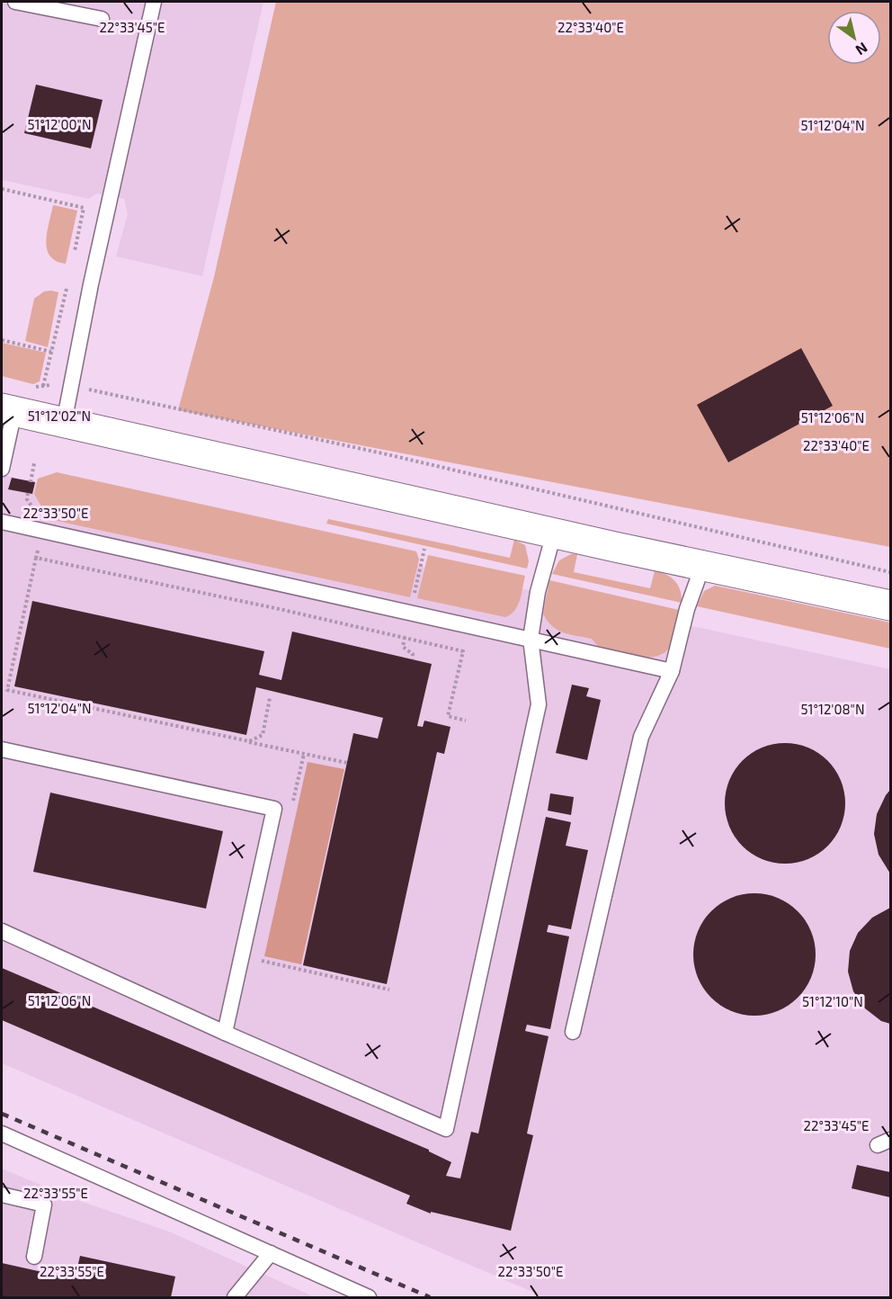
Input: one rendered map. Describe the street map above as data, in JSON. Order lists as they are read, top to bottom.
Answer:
{
  "north": "bottom right",
  "coordinates": [
    "22°33'40\"E",
    "22°33'45\"E",
    "51°12'00\"N",
    "51°12'04\"N",
    "51°12'02\"N",
    "51°12'06\"N",
    "22°33'50\"E",
    "51°12'08\"N",
    "51°12'10\"N",
    "22°33'55\"E"
  ]
}
